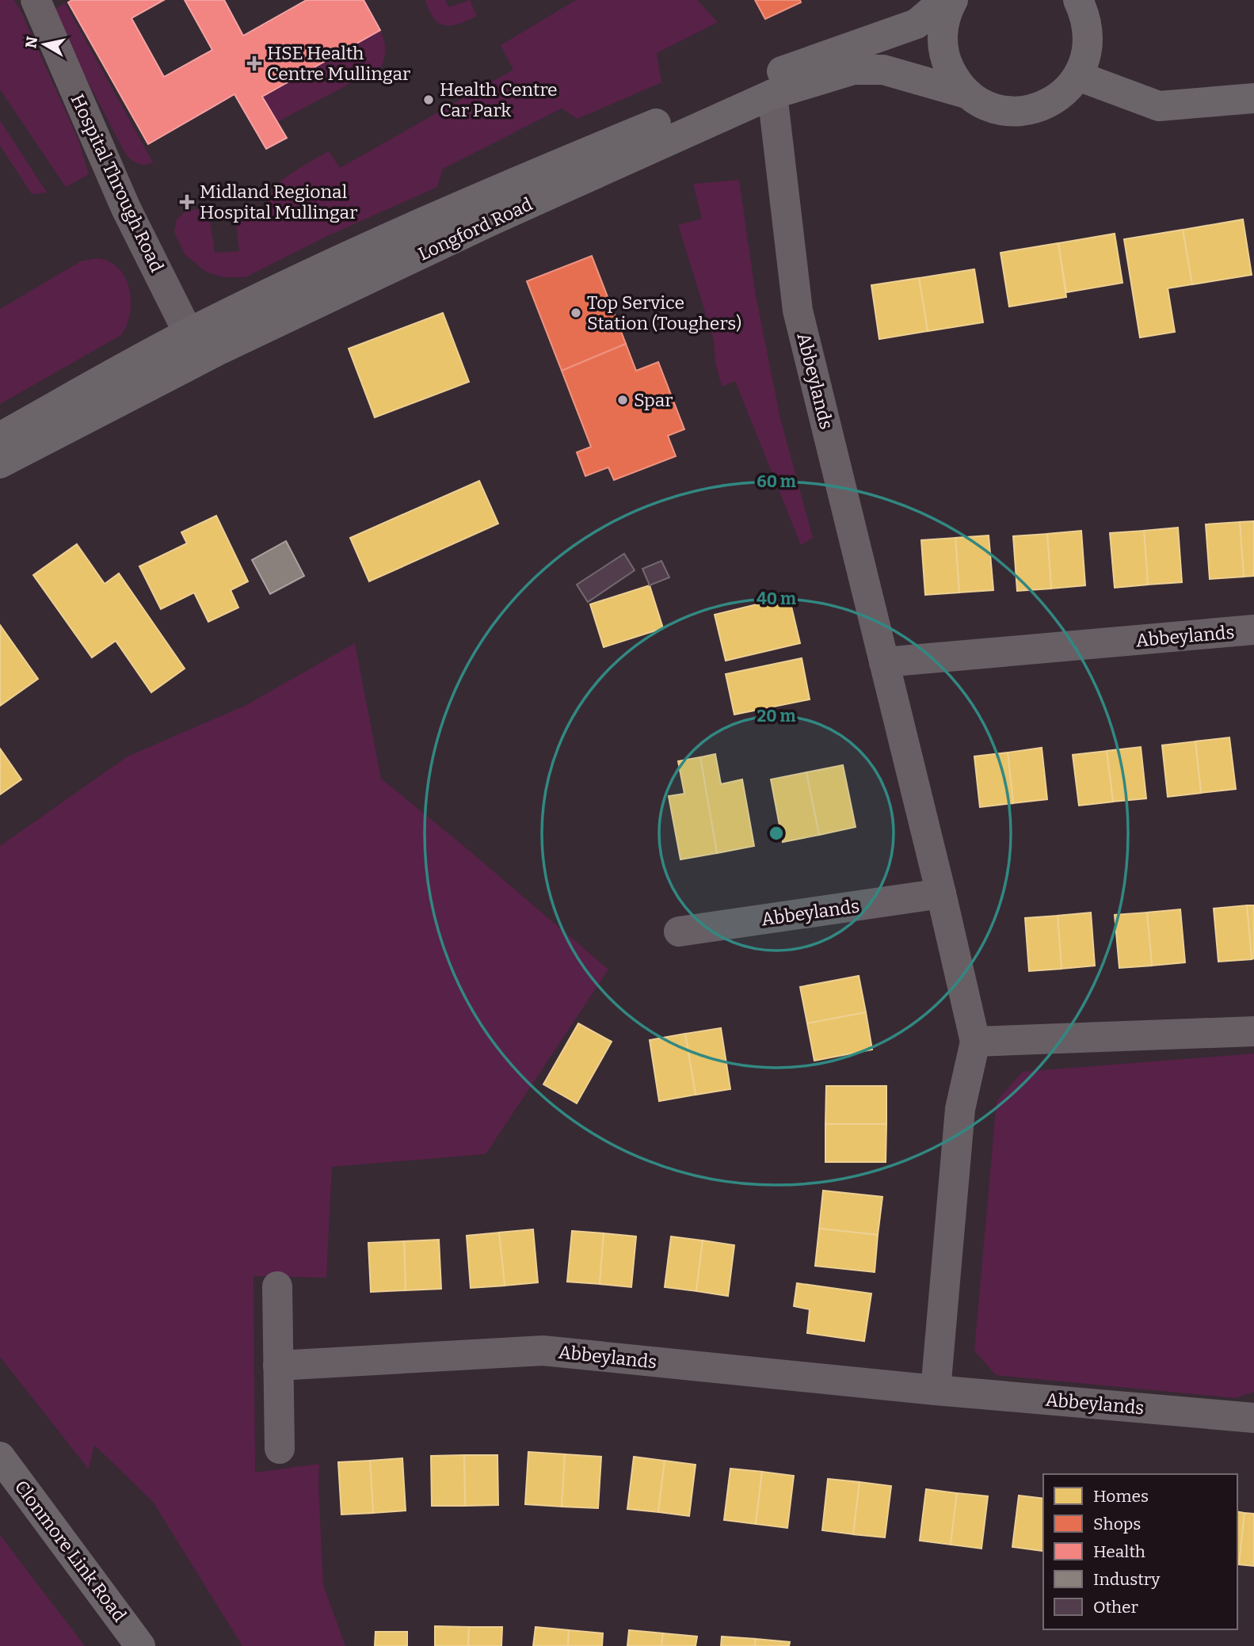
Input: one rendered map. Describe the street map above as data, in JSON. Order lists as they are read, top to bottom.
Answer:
{
  "streets": {
    "street": [
      "Hospital Through Road",
      "Longford Road",
      "Abbeylands",
      "Clonmore Link Road"
    ]
  },
  "crossings": [
    ["Longford Road", "Abbeylands"]
  ],
  "places": {
    "health": ["HSE Health Centre Mullingar", "Midland Regional Hospital Mullingar"],
    "other": ["Health Centre Car Park", "Top Service Station (Toughers)", "Spar"]
  },
  "legend": [
    "Homes",
    "Shops",
    "Health",
    "Industry",
    "Other"
  ],
  "north": "left",
  "rings": ["60 m", "40 m", "20 m"]
}
